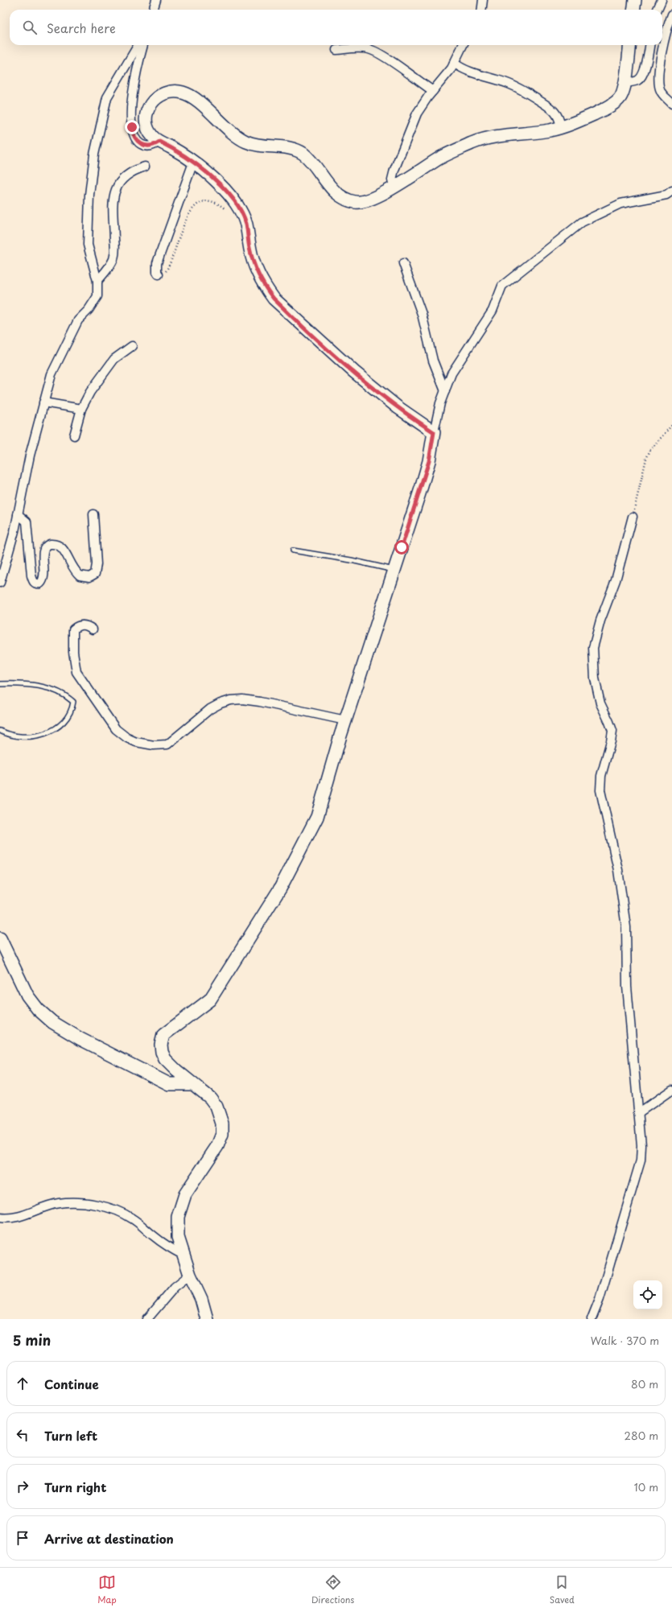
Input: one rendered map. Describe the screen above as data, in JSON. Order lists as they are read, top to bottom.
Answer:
{
  "page": {
    "search": "Search here",
    "heading": ["5 min", "Walk · 370 m"],
    "list": [
      ["Continue", "80 m"],
      ["Turn left", "280 m"],
      ["Turn right", "10 m"],
      "Arrive at destination"
    ],
    "nav": ["Map", "Directions", "Saved"]
  }
}
